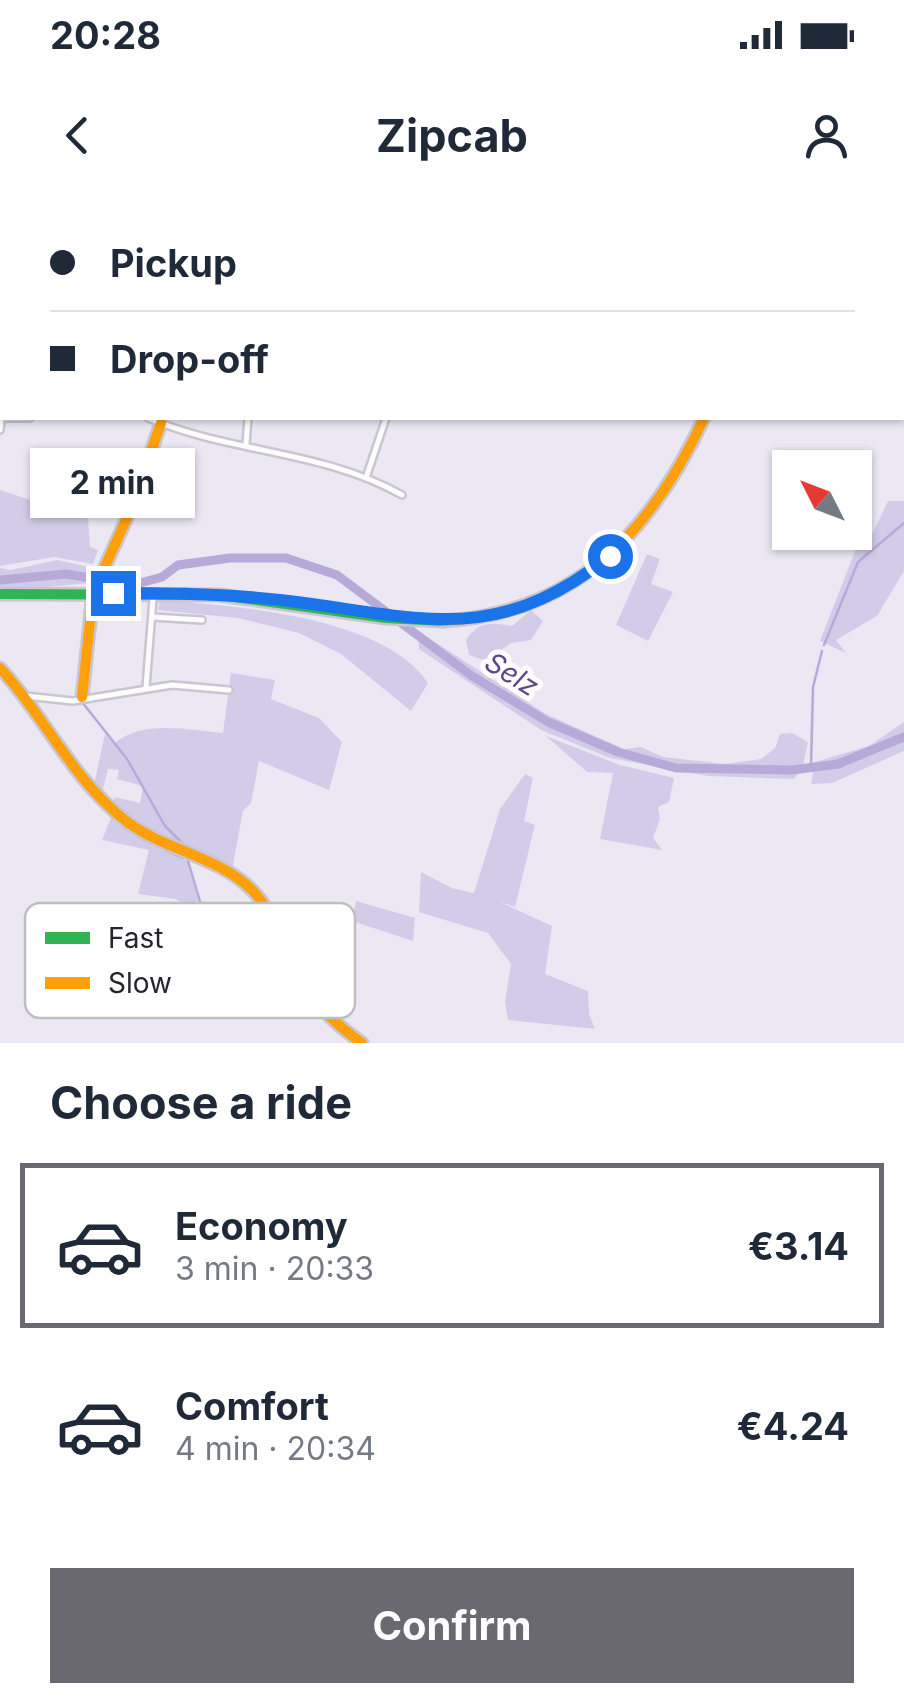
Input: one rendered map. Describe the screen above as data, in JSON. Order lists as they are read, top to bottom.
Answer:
{
  "water": ["Selz"],
  "legend": ["Fast", "Slow"],
  "north": "top left",
  "page": {
    "status": "20:28",
    "header": "Zipcab",
    "banner": ["Pickup", "Drop-off"],
    "bubble": "2 min",
    "heading": "Choose a ride",
    "list": [
      {
        "name": "Economy",
        "note": "3 min · 20:33",
        "value": "€3.14"
      },
      {
        "name": "Comfort",
        "note": "4 min · 20:34",
        "value": "€4.24"
      }
    ],
    "buttons": "Confirm"
  }
}
